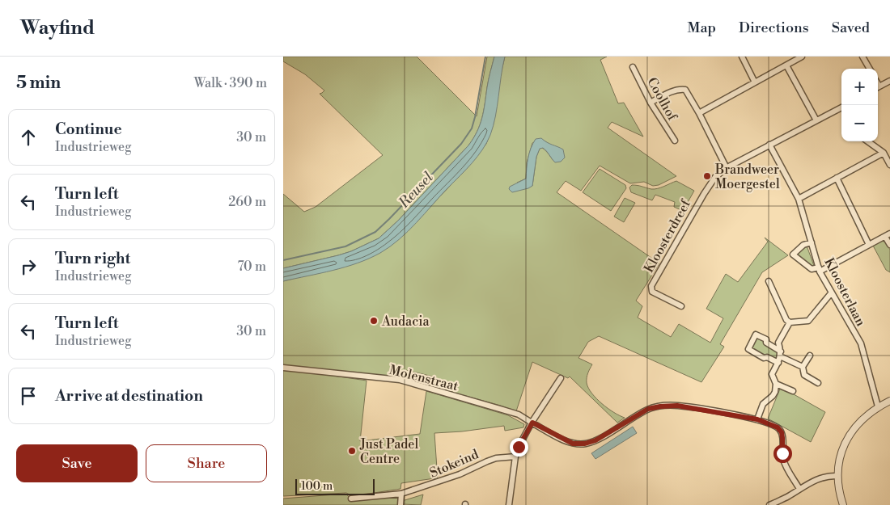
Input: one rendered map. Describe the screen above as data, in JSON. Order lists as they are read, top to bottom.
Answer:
{
  "streets": {
    "street": [
      "Coolhof",
      "Kloosterdreef",
      "Kloosterlaan",
      "Molenstraat",
      "Stokeind"
    ]
  },
  "water": ["Reusel"],
  "places": ["Brandweer Moergestel", "Audacia", "Just Padel Centre"],
  "scale_bar": "100 m",
  "page": {
    "header": "Wayfind",
    "nav": ["Map", "Directions", "Saved"],
    "heading": ["5 min", "Walk · 390 m"],
    "map_buttons": ["+", "−"],
    "list": [
      ["Continue", "Industrieweg", "30 m"],
      ["Turn left", "Industrieweg", "260 m"],
      ["Turn right", "Industrieweg", "70 m"],
      ["Turn left", "Industrieweg", "30 m"],
      "Arrive at destination"
    ],
    "buttons": ["Save", "Share"],
    "scale": "100 m"
  }
}
